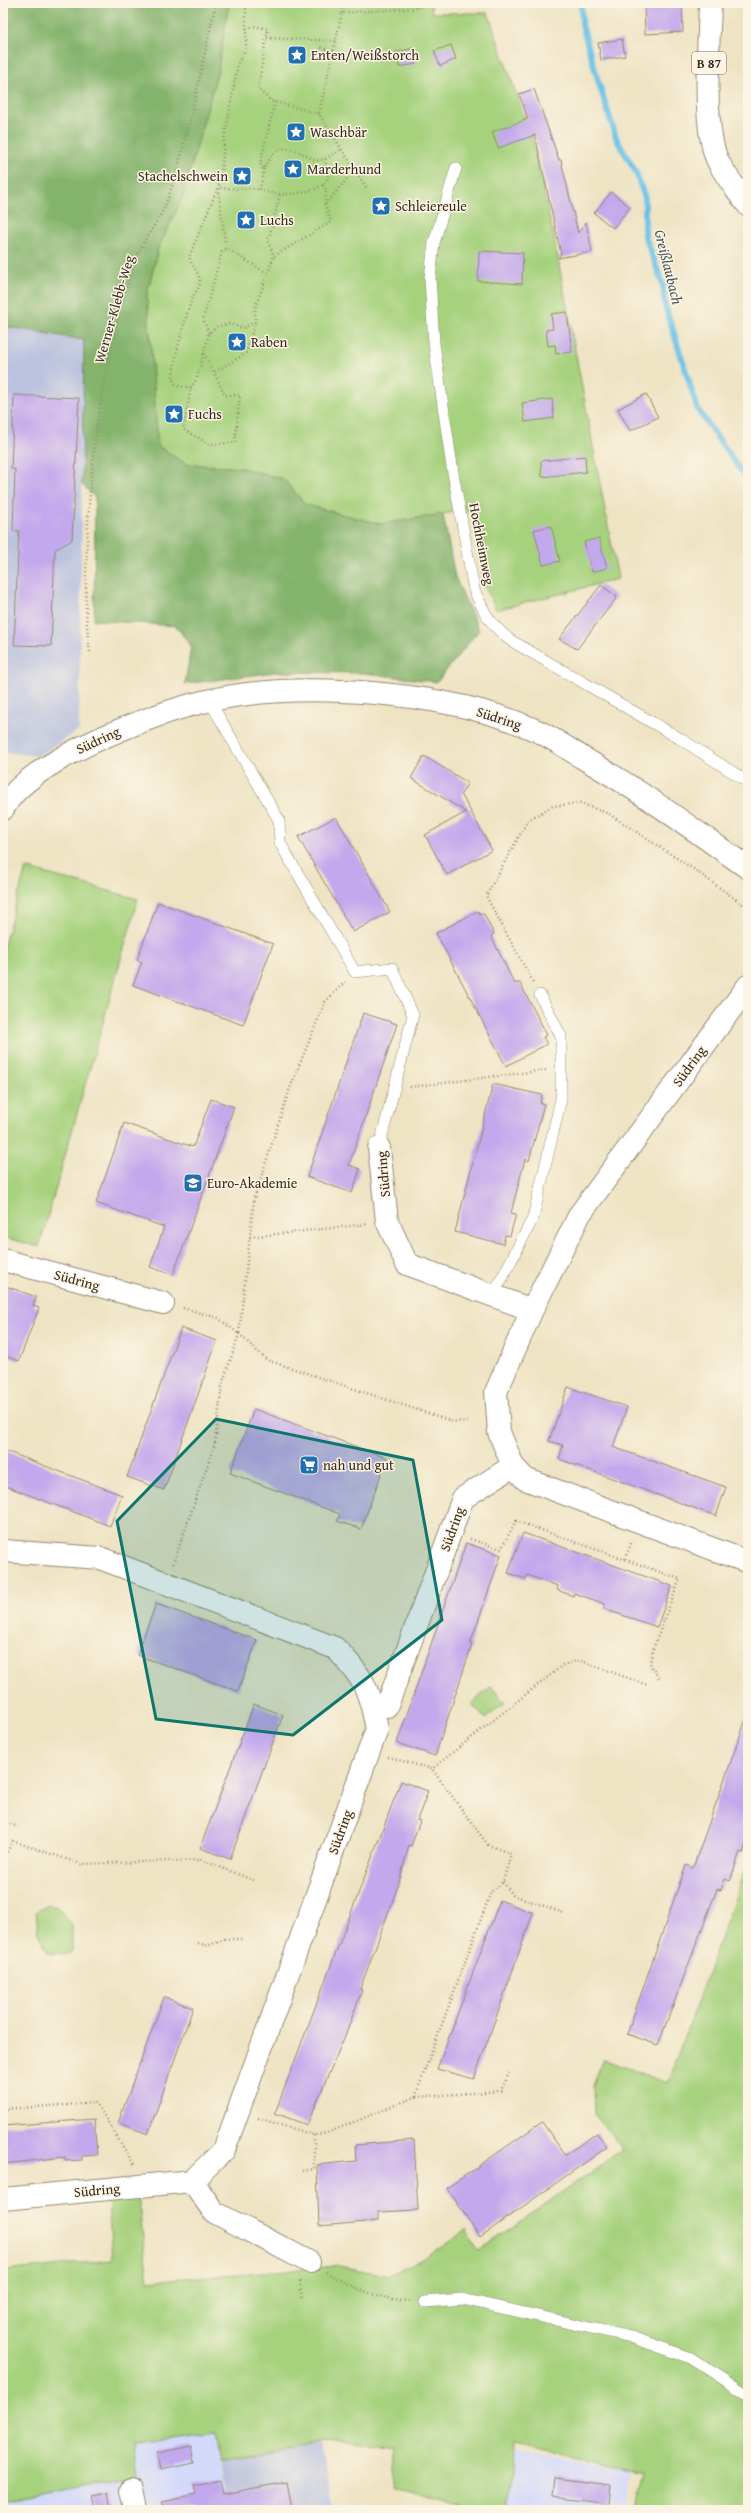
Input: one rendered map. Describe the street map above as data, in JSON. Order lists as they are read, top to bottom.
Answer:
{
  "streets": {
    "street": ["B 87", "Südring"],
    "lane": ["Hochheimweg"],
    "path": ["Werner-Klebb-Weg"]
  },
  "water": ["Greißlaubach"],
  "places": {
    "place": [
      "Enten/Weißstorch",
      "Waschbär",
      "Marderhund",
      "Stachelschwein",
      "Schleiereule",
      "Luchs",
      "Raben",
      "Fuchs"
    ],
    "school or university": ["Euro-Akademie"],
    "supermarket": ["nah und gut"]
  }
}
